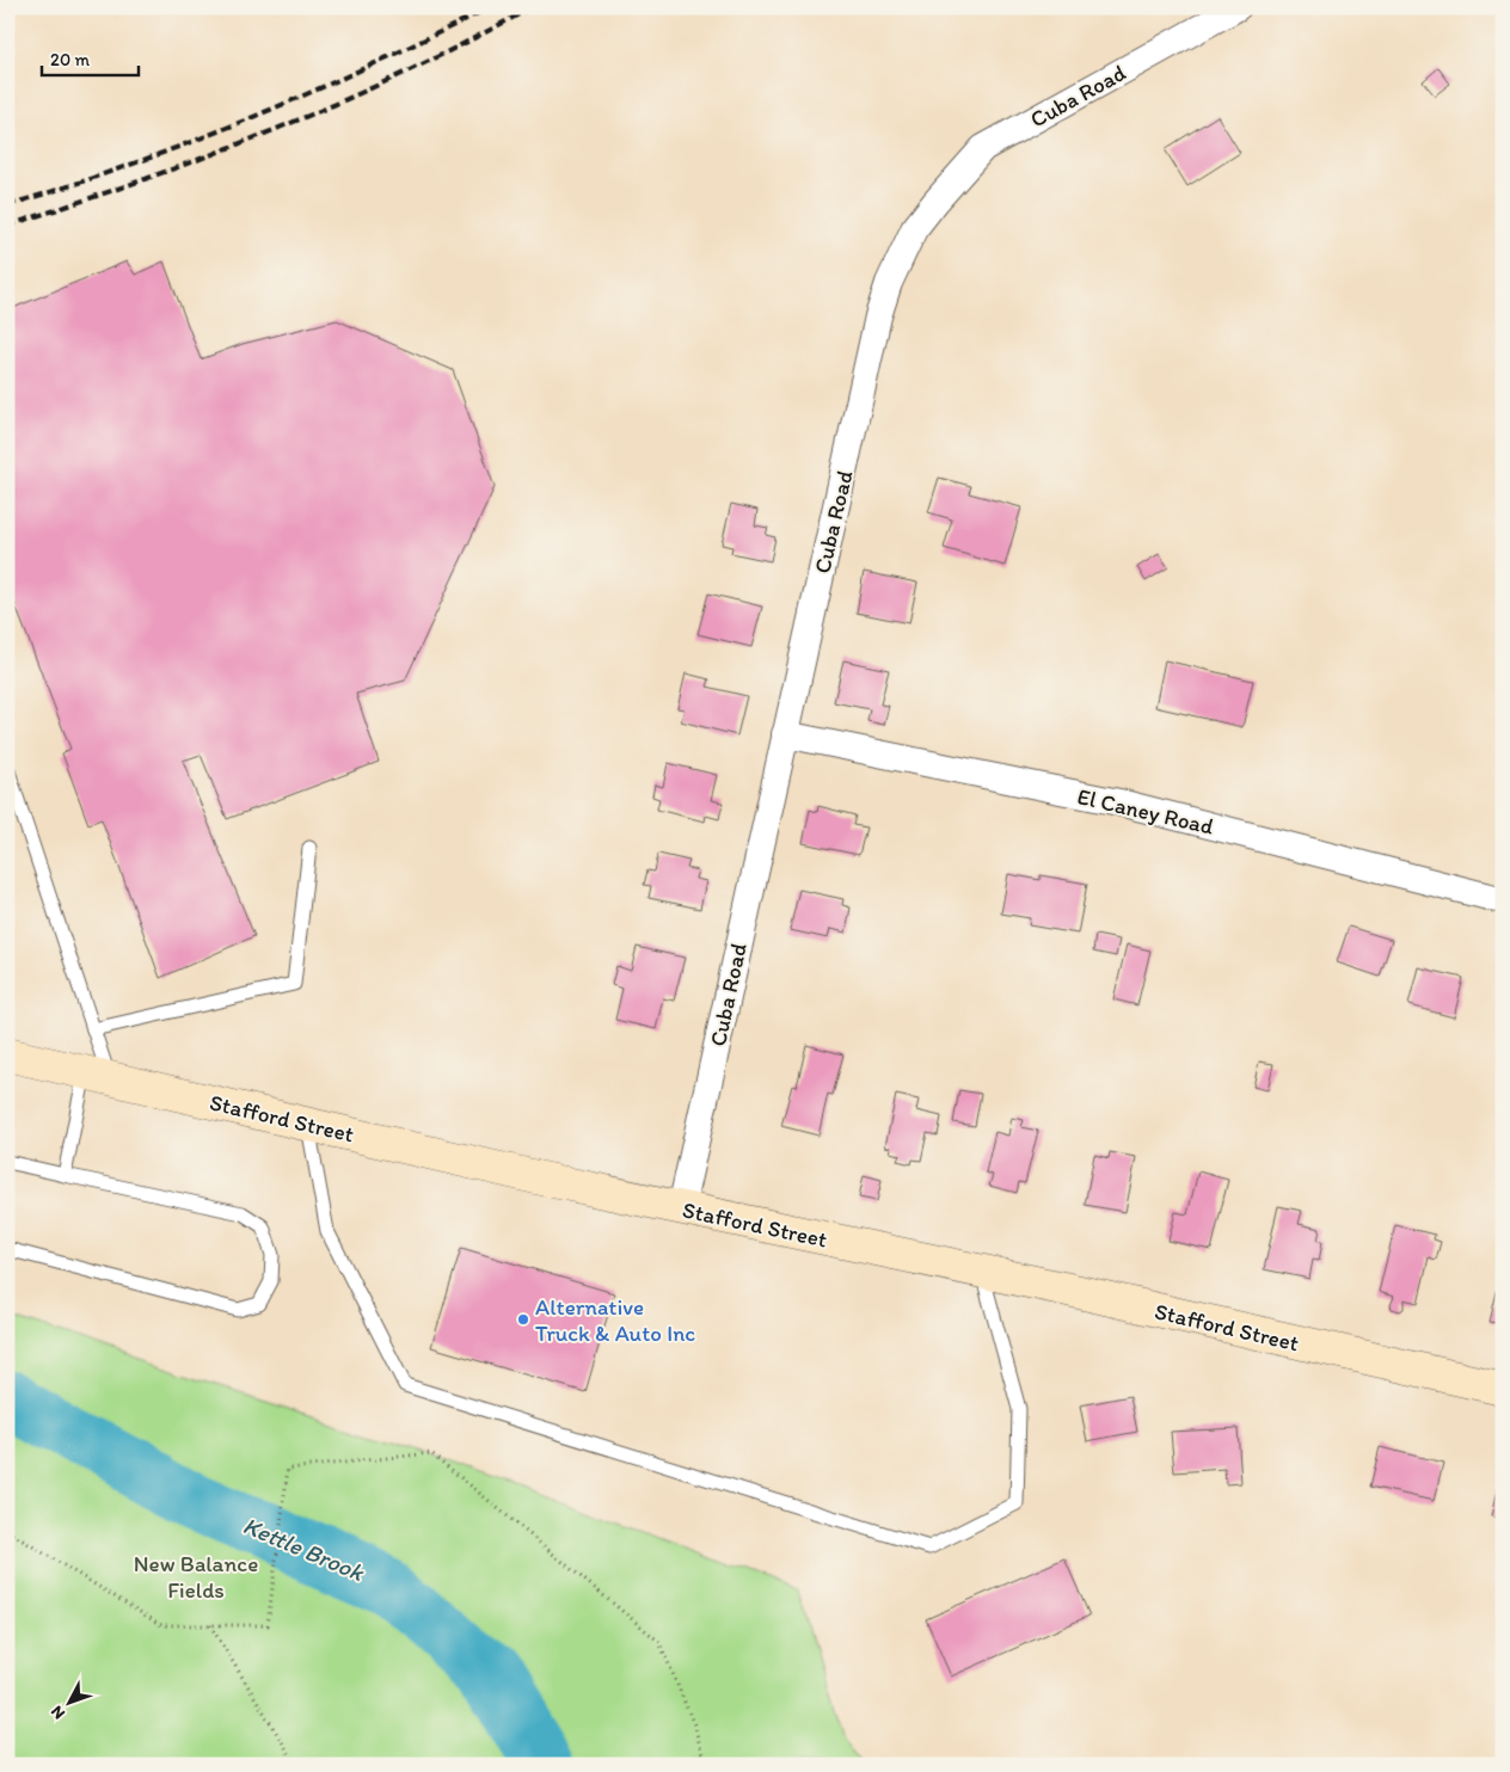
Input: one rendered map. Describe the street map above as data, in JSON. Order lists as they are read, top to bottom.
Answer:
{
  "streets": {
    "main road": ["Stafford Street"],
    "street": ["Cuba Road", "El Caney Road"]
  },
  "crossings": [
    ["Cuba Road", "El Caney Road"],
    ["Cuba Road", "Stafford Street"]
  ],
  "water": ["Kettle Brook"],
  "parks": ["New Balance Fields"],
  "places": ["Alternative Truck & Auto Inc"],
  "scale_bar": "20 m",
  "north": "bottom left"
}
